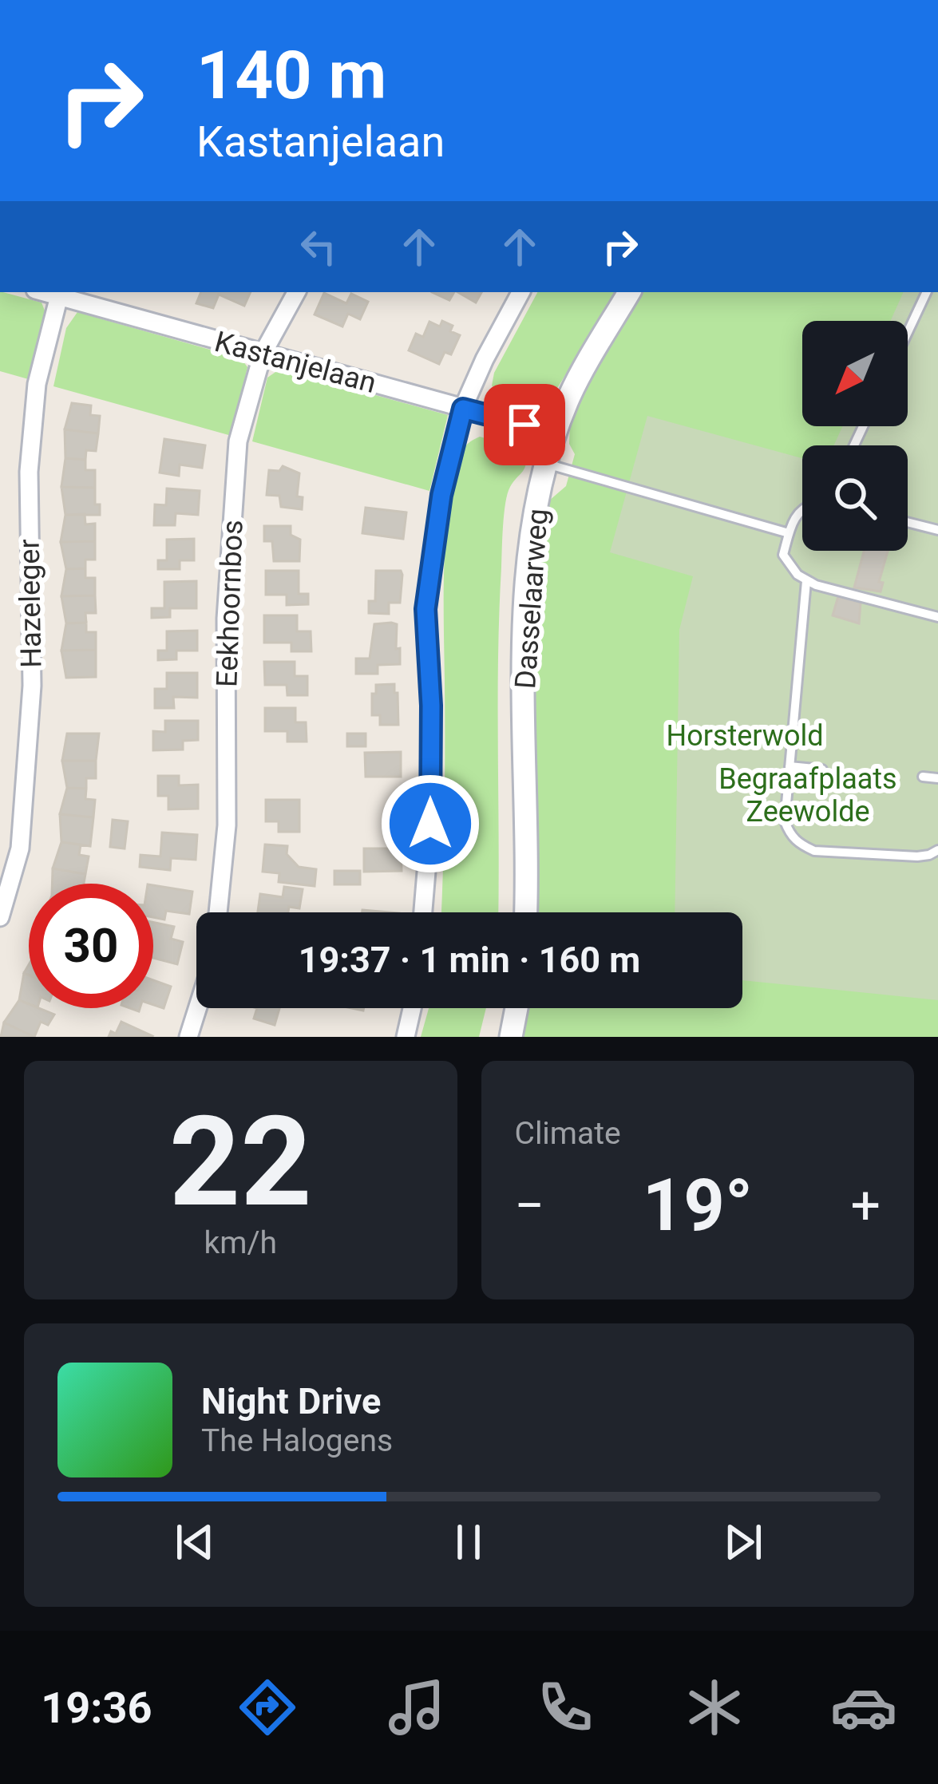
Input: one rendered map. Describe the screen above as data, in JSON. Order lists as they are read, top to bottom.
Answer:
{
  "streets": {
    "street": [
      "Kastanjelaan",
      "Dasselaarweg",
      "Hazeleger",
      "Eekhoornbos"
    ]
  },
  "crossings": [
    ["Kastanjelaan", "Dasselaarweg"],
    ["Kastanjelaan", "Hazeleger"],
    ["Kastanjelaan", "Eekhoornbos"]
  ],
  "parks": ["Horsterwold", "Begraafplaats Zeewolde"],
  "north": "bottom left",
  "page": {
    "turn": ["140 m", "Kastanjelaan"],
    "limit": "30",
    "trip": "19:37 · 1 min · 160 m",
    "tile": [
      ["22", "km/h"],
      "Climate"
    ],
    "heat": ["−", "19°", "+"],
    "song": ["Night Drive", "The Halogens"],
    "tabs": "19:36"
  }
}
